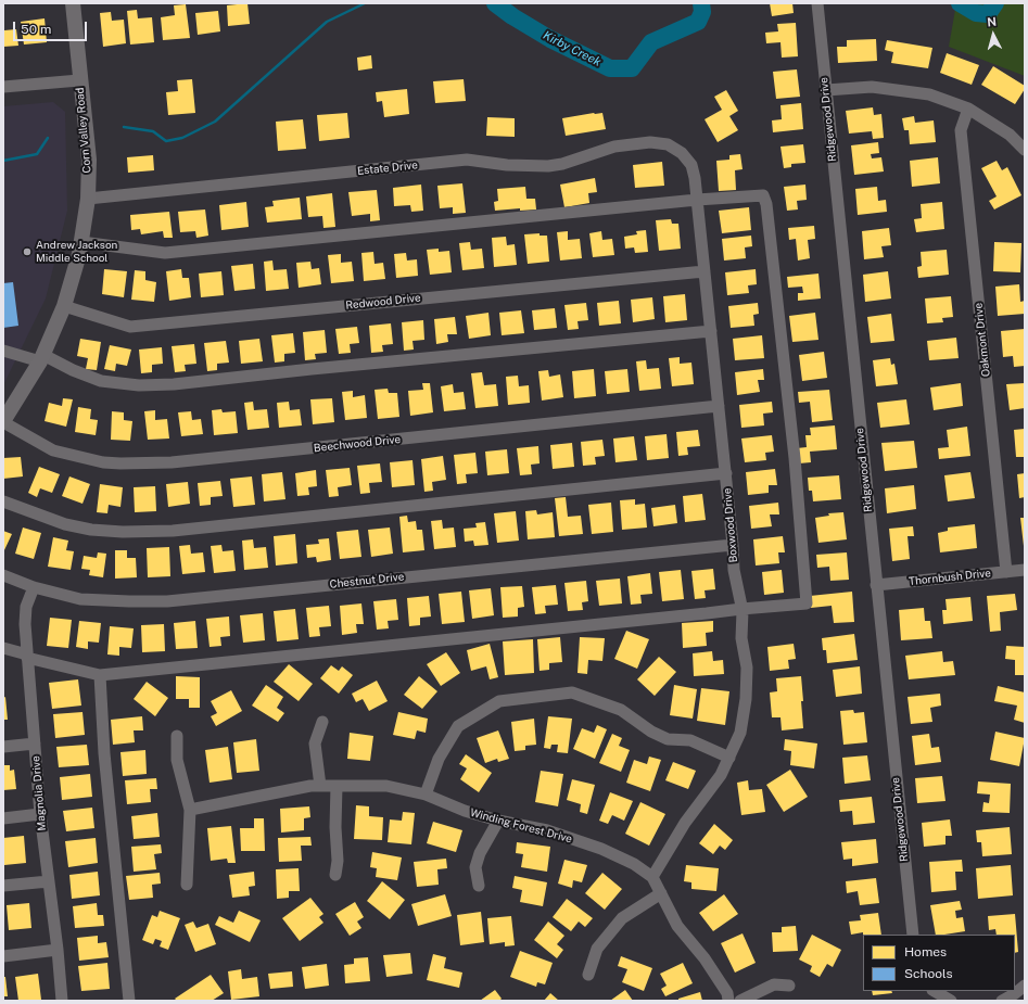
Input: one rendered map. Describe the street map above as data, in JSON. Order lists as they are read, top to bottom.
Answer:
{
  "streets": {
    "main road": ["Corn Valley Road"],
    "street": [
      "Ridgewood Drive",
      "Estate Drive",
      "Redwood Drive",
      "Oakmont Drive",
      "Beechwood Drive",
      "Boxwood Drive",
      "Thornbush Drive",
      "Chestnut Drive",
      "Magnolia Drive",
      "Winding Forest Drive"
    ]
  },
  "crossings": [
    ["Ridgewood Drive", "Thornbush Drive"],
    ["Corn Valley Road", "Estate Drive"],
    ["Corn Valley Road", "Redwood Drive"],
    ["Corn Valley Road", "Beechwood Drive"],
    ["Estate Drive", "Boxwood Drive"],
    ["Redwood Drive", "Boxwood Drive"],
    ["Oakmont Drive", "Thornbush Drive"],
    ["Beechwood Drive", "Boxwood Drive"],
    ["Boxwood Drive", "Chestnut Drive"],
    ["Boxwood Drive", "Winding Forest Drive"],
    ["Chestnut Drive", "Magnolia Drive"]
  ],
  "water": ["Kirby Creek"],
  "places": ["Andrew Jackson Middle School"],
  "legend": ["Homes", "Schools"],
  "scale_bar": "50 m",
  "north": "top"
}
